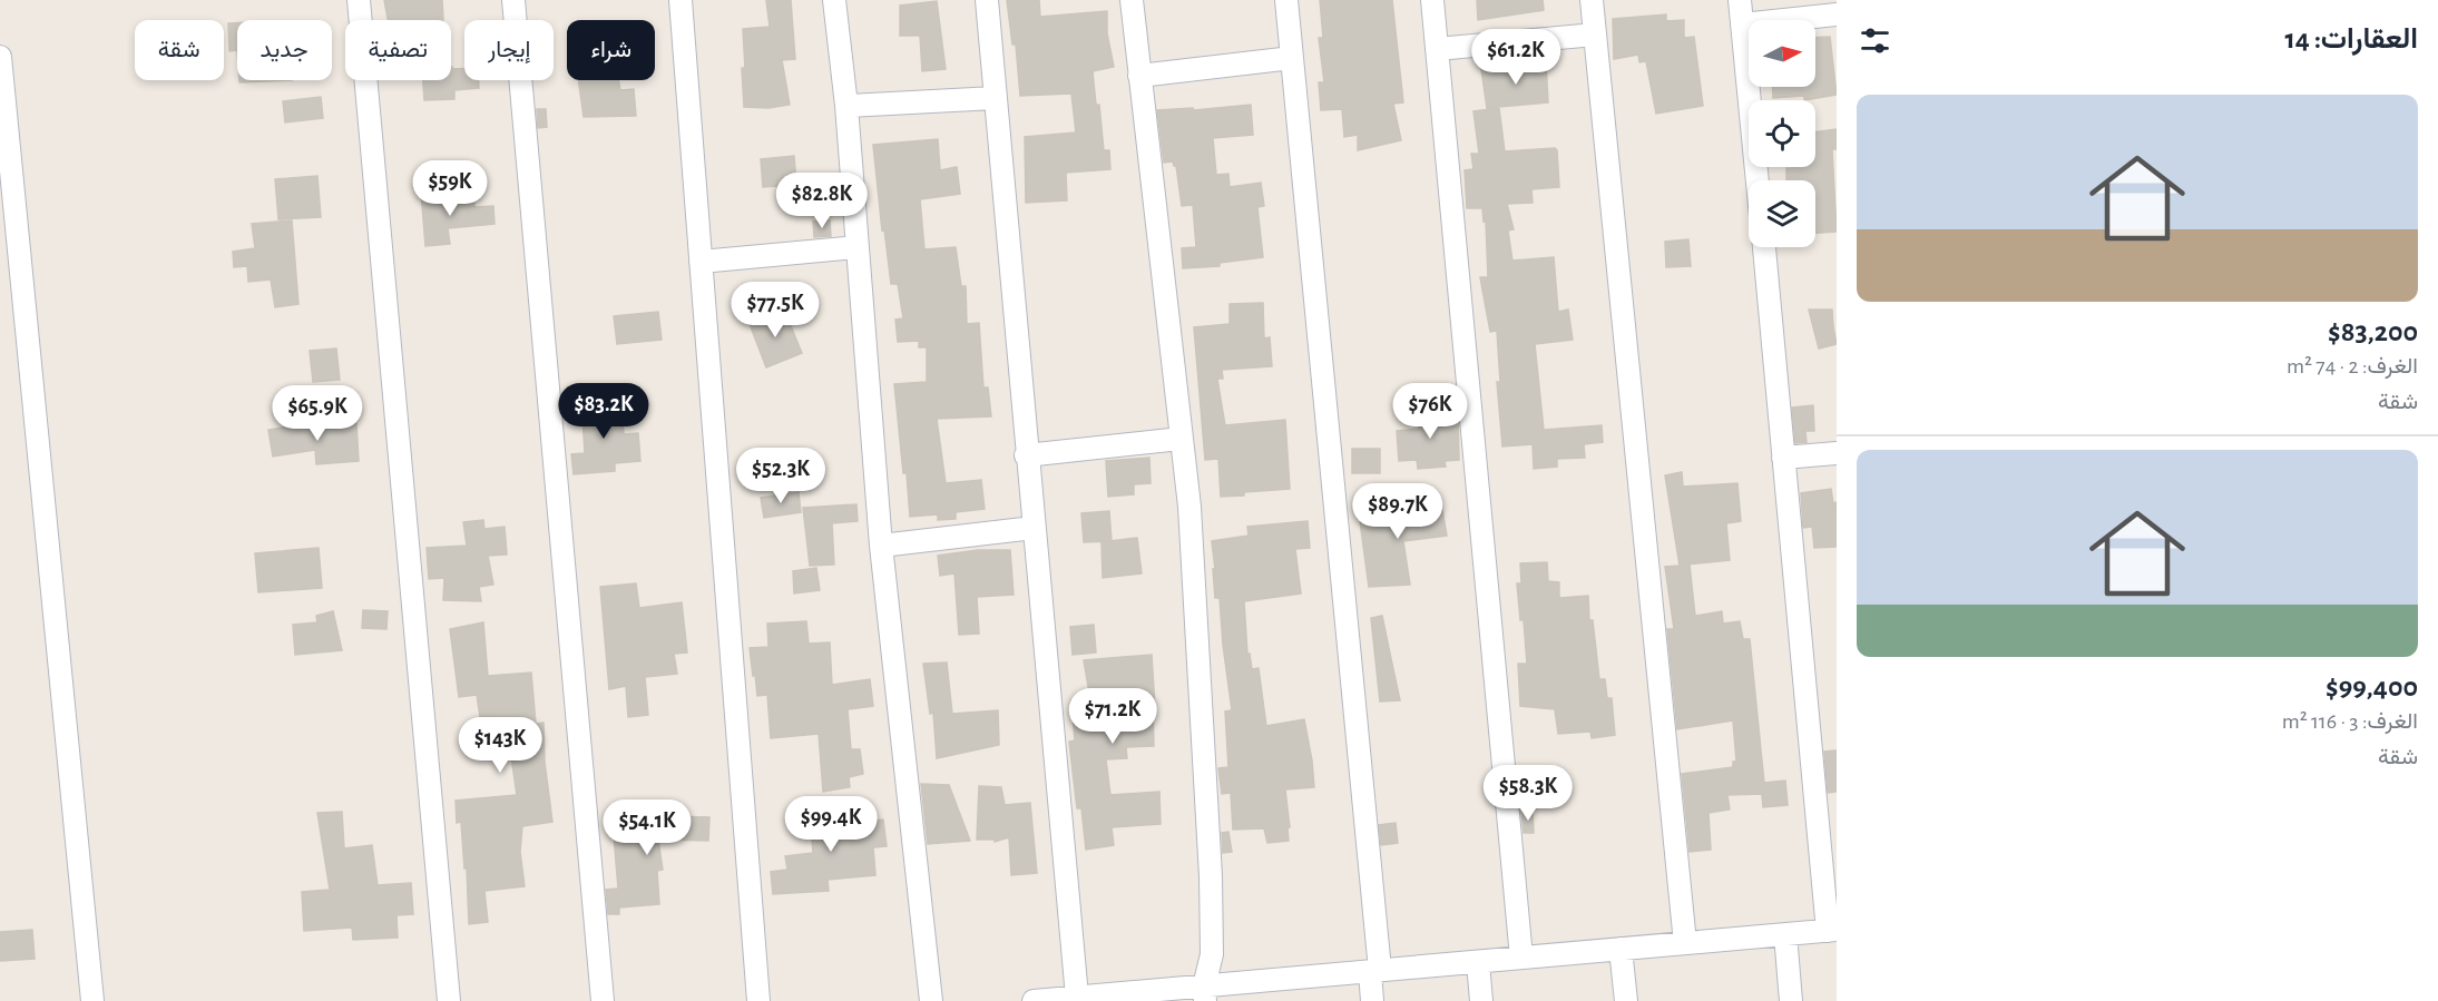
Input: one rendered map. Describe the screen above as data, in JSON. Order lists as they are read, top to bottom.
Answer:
{
  "north": "right",
  "page": {
    "heading": "العقارات: 14",
    "chip": [
      "شراء",
      "إيجار",
      "تصفية",
      "جديد",
      "شقة"
    ],
    "price": [
      "$61.2K",
      "$59K",
      "$82.8K",
      "$77.5K",
      "$83.2K",
      "$76K",
      "$65.9K",
      "$52.3K",
      "$89.7K",
      "$71.2K",
      "$143K",
      "$58.3K",
      "$99.4K",
      "$54.1K"
    ],
    "list": [
      {
        "name": "$83,200",
        "note": "الغرف: 2 · 74 m² · شقة"
      },
      {
        "name": "$99,400",
        "note": "الغرف: 3 · 116 m² · شقة"
      }
    ]
  }
}
